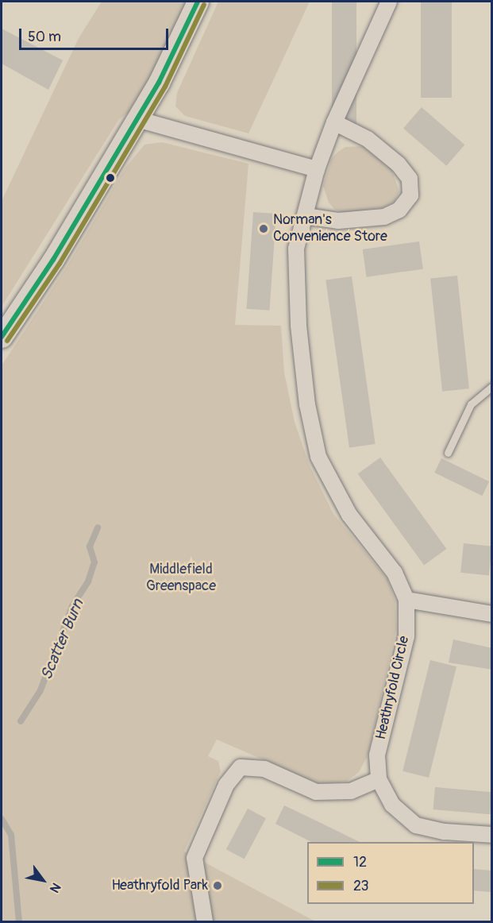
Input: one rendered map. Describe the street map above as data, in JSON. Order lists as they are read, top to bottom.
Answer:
{
  "streets": {
    "street": ["Heathryfold Circle"]
  },
  "water": ["Scatter Burn"],
  "parks": ["Middlefield Greenspace"],
  "places": ["Norman's Convenience Store", "Heathryfold Park"],
  "lines": ["transit line 12", "transit line 23"],
  "legend": ["12", "23"],
  "scale_bar": "50 m",
  "north": "bottom right"
}
